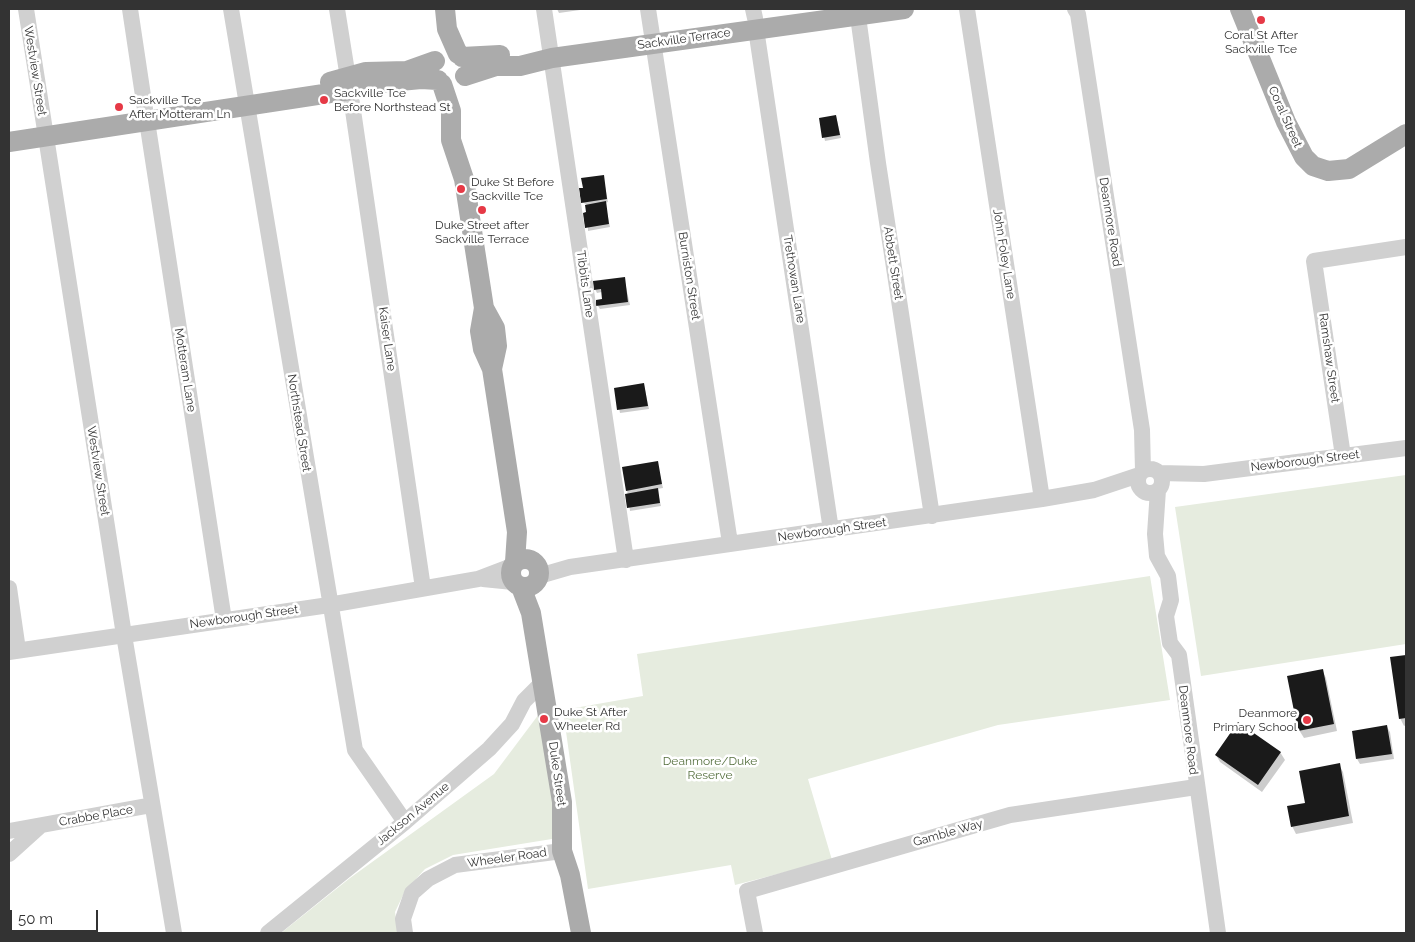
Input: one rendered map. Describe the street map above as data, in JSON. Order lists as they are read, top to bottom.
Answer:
{
  "streets": {
    "main road": ["Sackville Terrace", "Coral Street", "Duke Street"],
    "street": [
      "Westview Street",
      "Deanmore Road",
      "John Foley Lane",
      "Abbett Street",
      "Burniston Street",
      "Trethowan Lane",
      "Tibbits Lane",
      "Kaiser Lane",
      "Ramshaw Street",
      "Motteram Lane",
      "Northstead Street",
      "Newborough Street",
      "Jackson Avenue",
      "Crabbe Place",
      "Gamble Way",
      "Wheeler Road"
    ]
  },
  "crossings": [
    ["Sackville Terrace", "Westview Street"],
    ["Sackville Terrace", "Abbett Street"],
    ["Sackville Terrace", "Burniston Street"],
    ["Sackville Terrace", "Trethowan Lane"],
    ["Sackville Terrace", "Tibbits Lane"],
    ["Sackville Terrace", "Kaiser Lane"],
    ["Sackville Terrace", "Motteram Lane"],
    ["Sackville Terrace", "Northstead Street"],
    ["Sackville Terrace", "Duke Street"],
    ["Westview Street", "Newborough Street"],
    ["Westview Street", "Crabbe Place"],
    ["Deanmore Road", "Newborough Street"],
    ["Deanmore Road", "Gamble Way"],
    ["John Foley Lane", "Newborough Street"],
    ["Abbett Street", "Newborough Street"],
    ["Burniston Street", "Newborough Street"],
    ["Trethowan Lane", "Newborough Street"],
    ["Tibbits Lane", "Newborough Street"],
    ["Kaiser Lane", "Newborough Street"],
    ["Ramshaw Street", "Newborough Street"],
    ["Motteram Lane", "Newborough Street"],
    ["Northstead Street", "Newborough Street"],
    ["Northstead Street", "Jackson Avenue"],
    ["Newborough Street", "Duke Street"],
    ["Duke Street", "Jackson Avenue"],
    ["Duke Street", "Wheeler Road"]
  ],
  "parks": ["Deanmore/Duke Reserve"],
  "places": [
    "Coral St After Sackville Tce",
    "Sackville Tce Before Northstead St",
    "Sackville Tce After Motteram Ln",
    "Duke St Before Sackville Tce",
    "Duke Street after Sackville Terrace",
    "Duke St After Wheeler Rd",
    "Deanmore Primary School"
  ],
  "scale_bar": "50 m"
}
